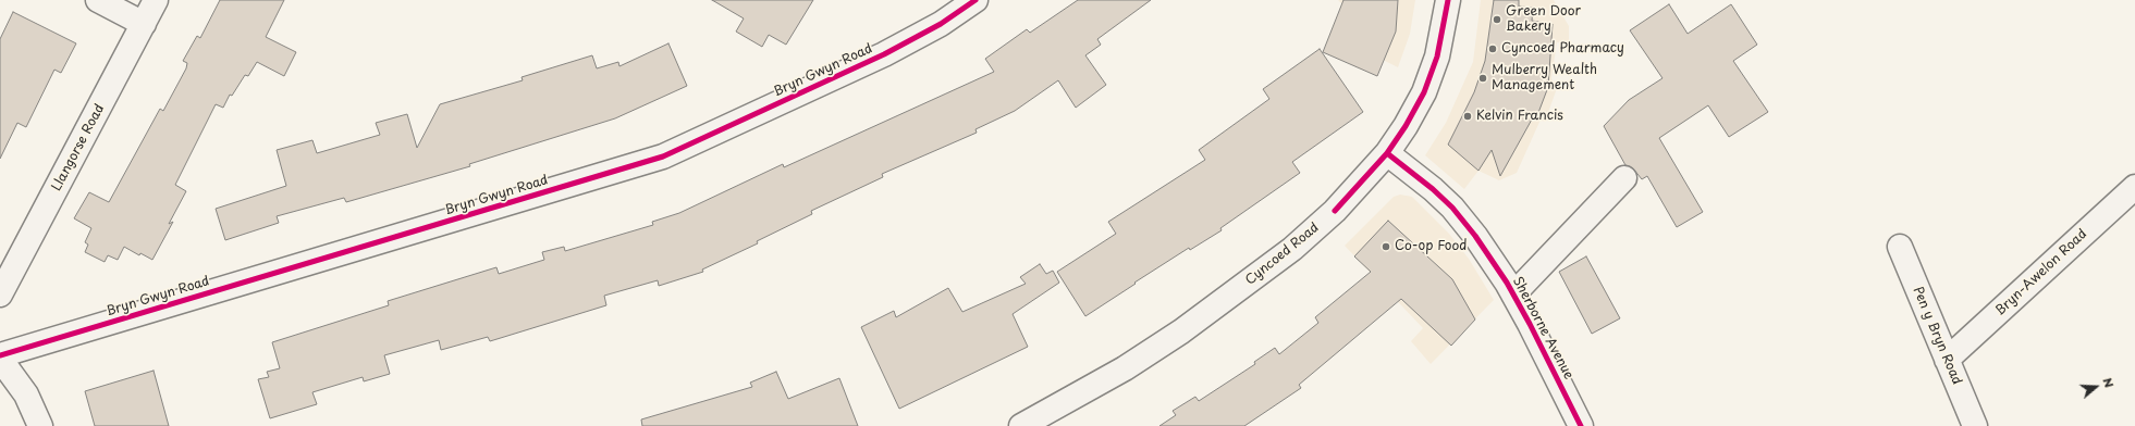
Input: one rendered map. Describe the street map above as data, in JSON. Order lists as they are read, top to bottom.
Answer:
{
  "streets": {
    "street": [
      "Bryn Gwyn Road",
      "Llangorse Road",
      "Cyncoed Road",
      "Bryn-Awelon Road",
      "Sherborne Avenue",
      "Pen y Bryn Road"
    ]
  },
  "crossings": [
    ["Cyncoed Road", "Sherborne Avenue"],
    ["Bryn-Awelon Road", "Pen y Bryn Road"]
  ],
  "places": [
    "Green Door Bakery",
    "Cyncoed Pharmacy",
    "Mulberry Wealth Management",
    "Kelvin Francis",
    "Co-op Food"
  ],
  "north": "right"
}
